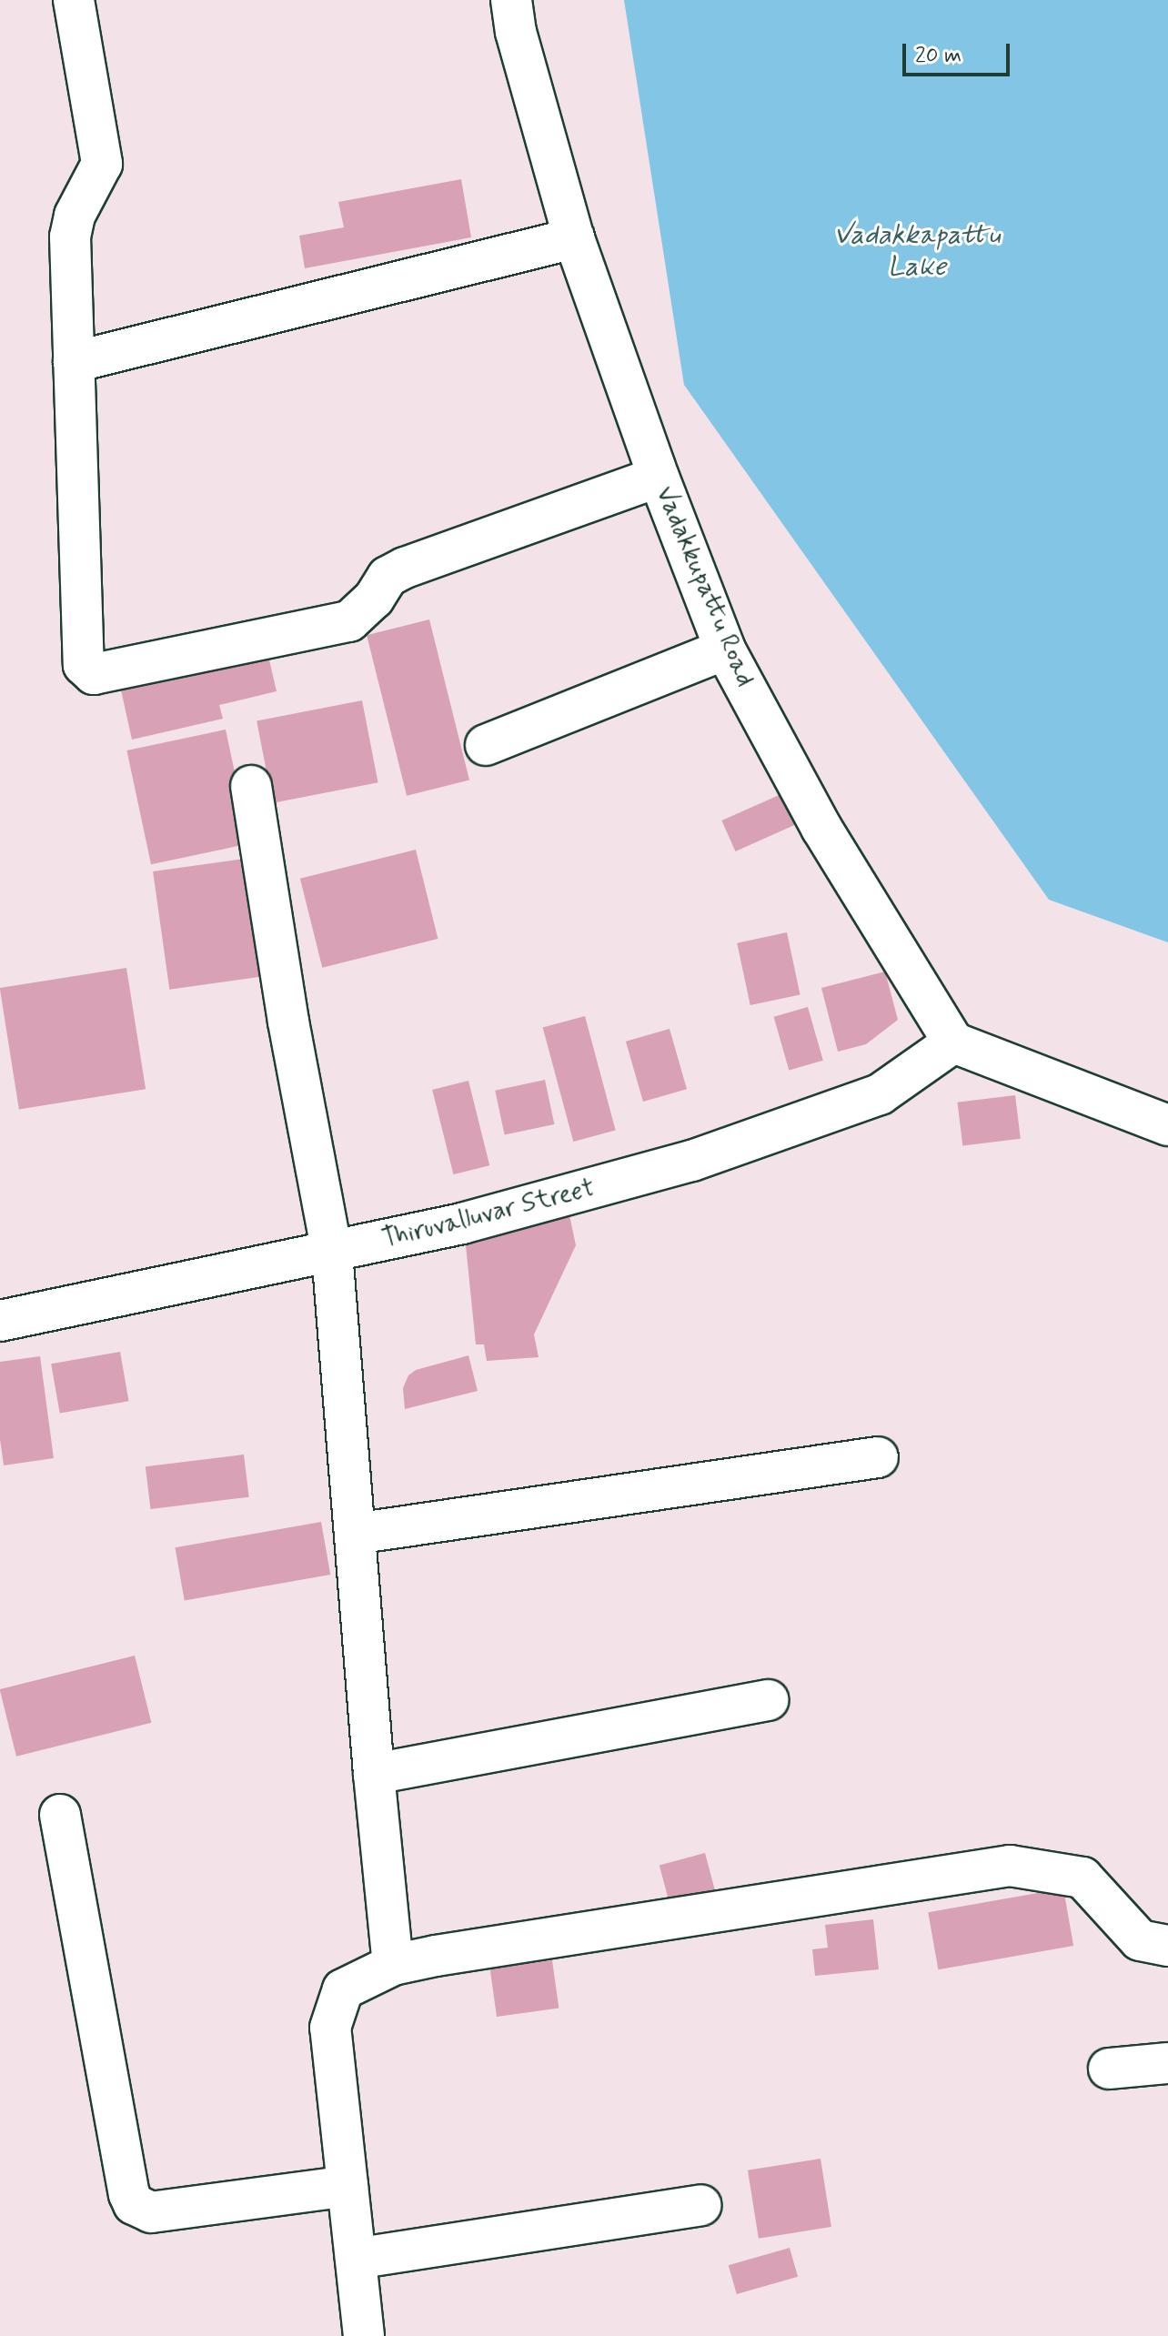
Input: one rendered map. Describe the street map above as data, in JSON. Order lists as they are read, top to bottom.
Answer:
{
  "streets": {
    "street": ["Vadakkupattu Road", "Thiruvalluvar Street"]
  },
  "crossings": [
    ["Vadakkupattu Road", "Thiruvalluvar Street"]
  ],
  "water": ["Vadakkapattu Lake"],
  "scale_bar": "20 m"
}
